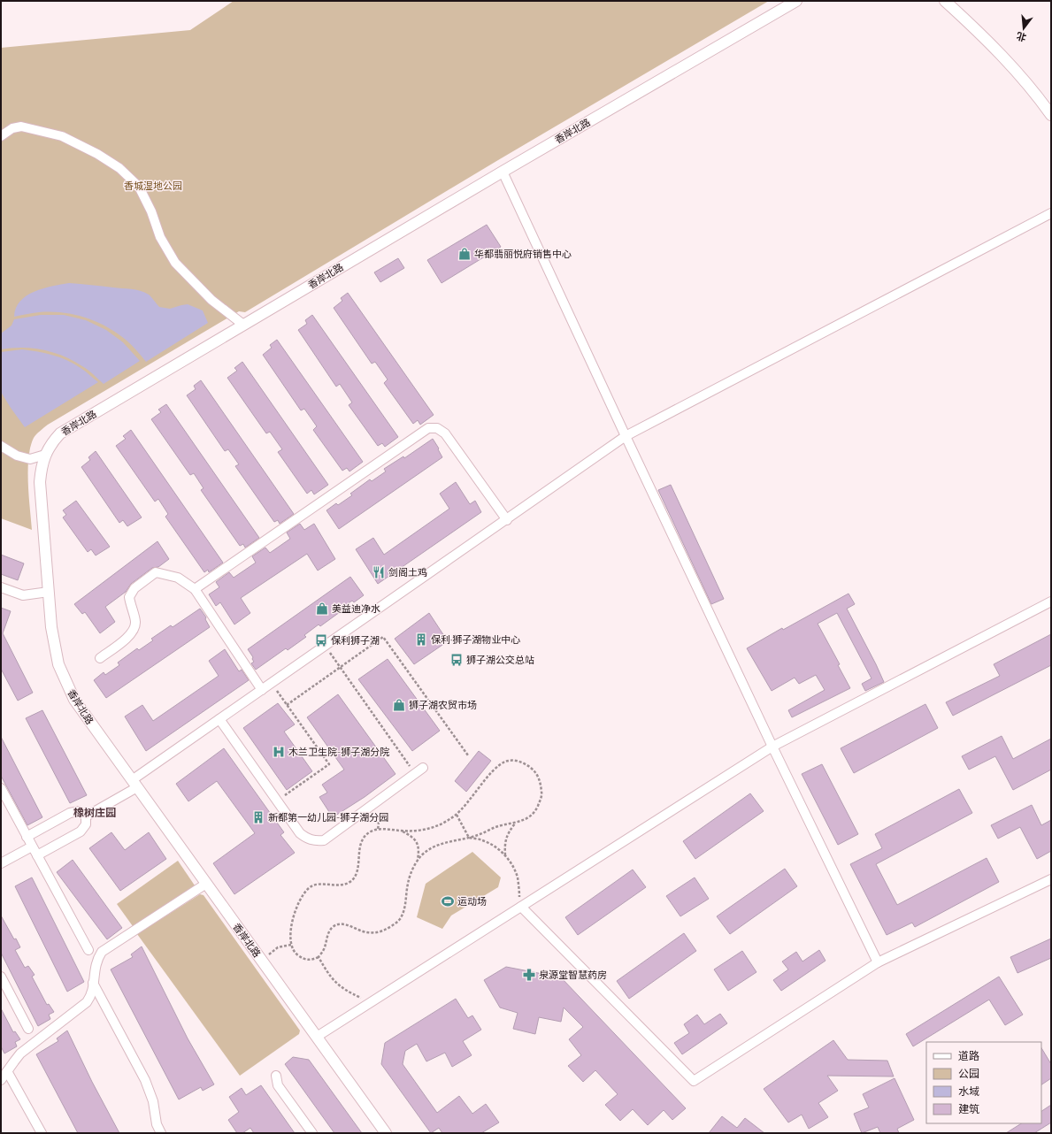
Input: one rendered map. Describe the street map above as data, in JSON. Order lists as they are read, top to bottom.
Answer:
{
  "streets": {
    "street": ["香岸北路"]
  },
  "districts": ["橡树庄园"],
  "parks": ["香城湿地公园"],
  "places": {
    "shop": ["华都翡丽悦府销售中心", "美益迪净水", "狮子湖农贸市场"],
    "restaurant": ["剑阁土鸡"],
    "building": ["保利·狮子湖物业中心", "新都第一幼儿园-狮子湖分园"],
    "bus stop": ["保利狮子湖", "狮子湖公交总站"],
    "hospital": ["木兰卫生院-狮子湖分院"],
    "sports": ["运动场"],
    "pharmacy": ["泉源堂智慧药房"]
  },
  "legend": [
    "道路",
    "公园",
    "水域",
    "建筑"
  ],
  "north": "bottom"
}
